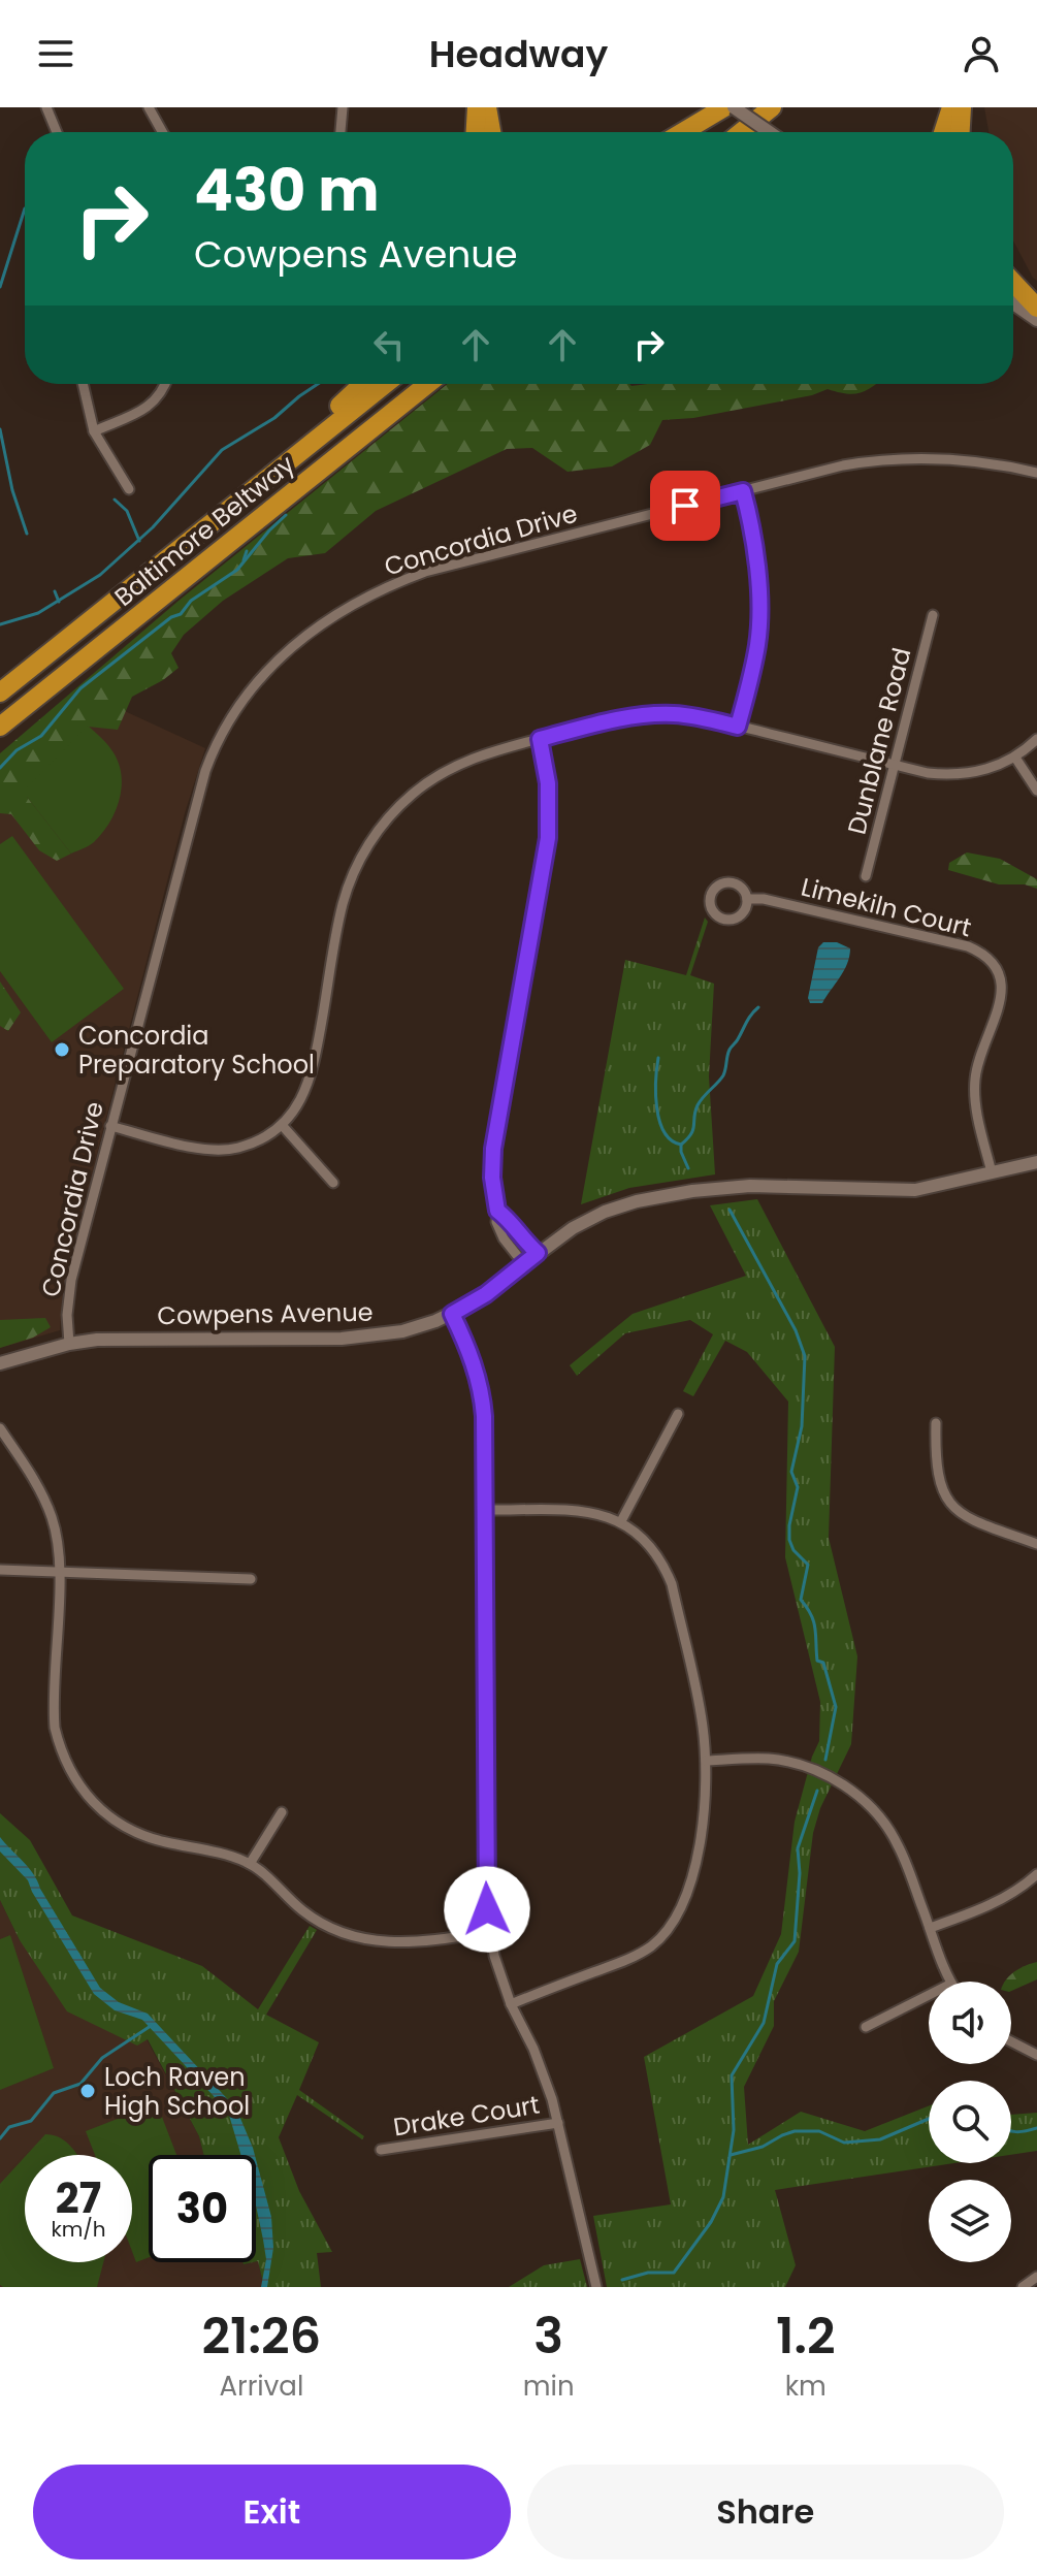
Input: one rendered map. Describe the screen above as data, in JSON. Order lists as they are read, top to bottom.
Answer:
{
  "streets": {
    "highway": ["Baltimore Beltway"],
    "street": [
      "Concordia Drive",
      "Dunblane Road",
      "Limekiln Court",
      "Cowpens Avenue",
      "Drake Court"
    ]
  },
  "crossings": [
    ["Concordia Drive", "Cowpens Avenue"],
    ["Limekiln Court", "Cowpens Avenue"]
  ],
  "places": ["Concordia Preparatory School", "Loch Raven High School"],
  "page": {
    "header": "Headway",
    "turn": ["430 m", "Cowpens Avenue"],
    "speed": "27 km/h",
    "limit": "30",
    "eta": [
      "21:26",
      "Arrival",
      "3",
      "min",
      "1.2",
      "km"
    ],
    "buttons": ["Exit", "Share"]
  }
}
